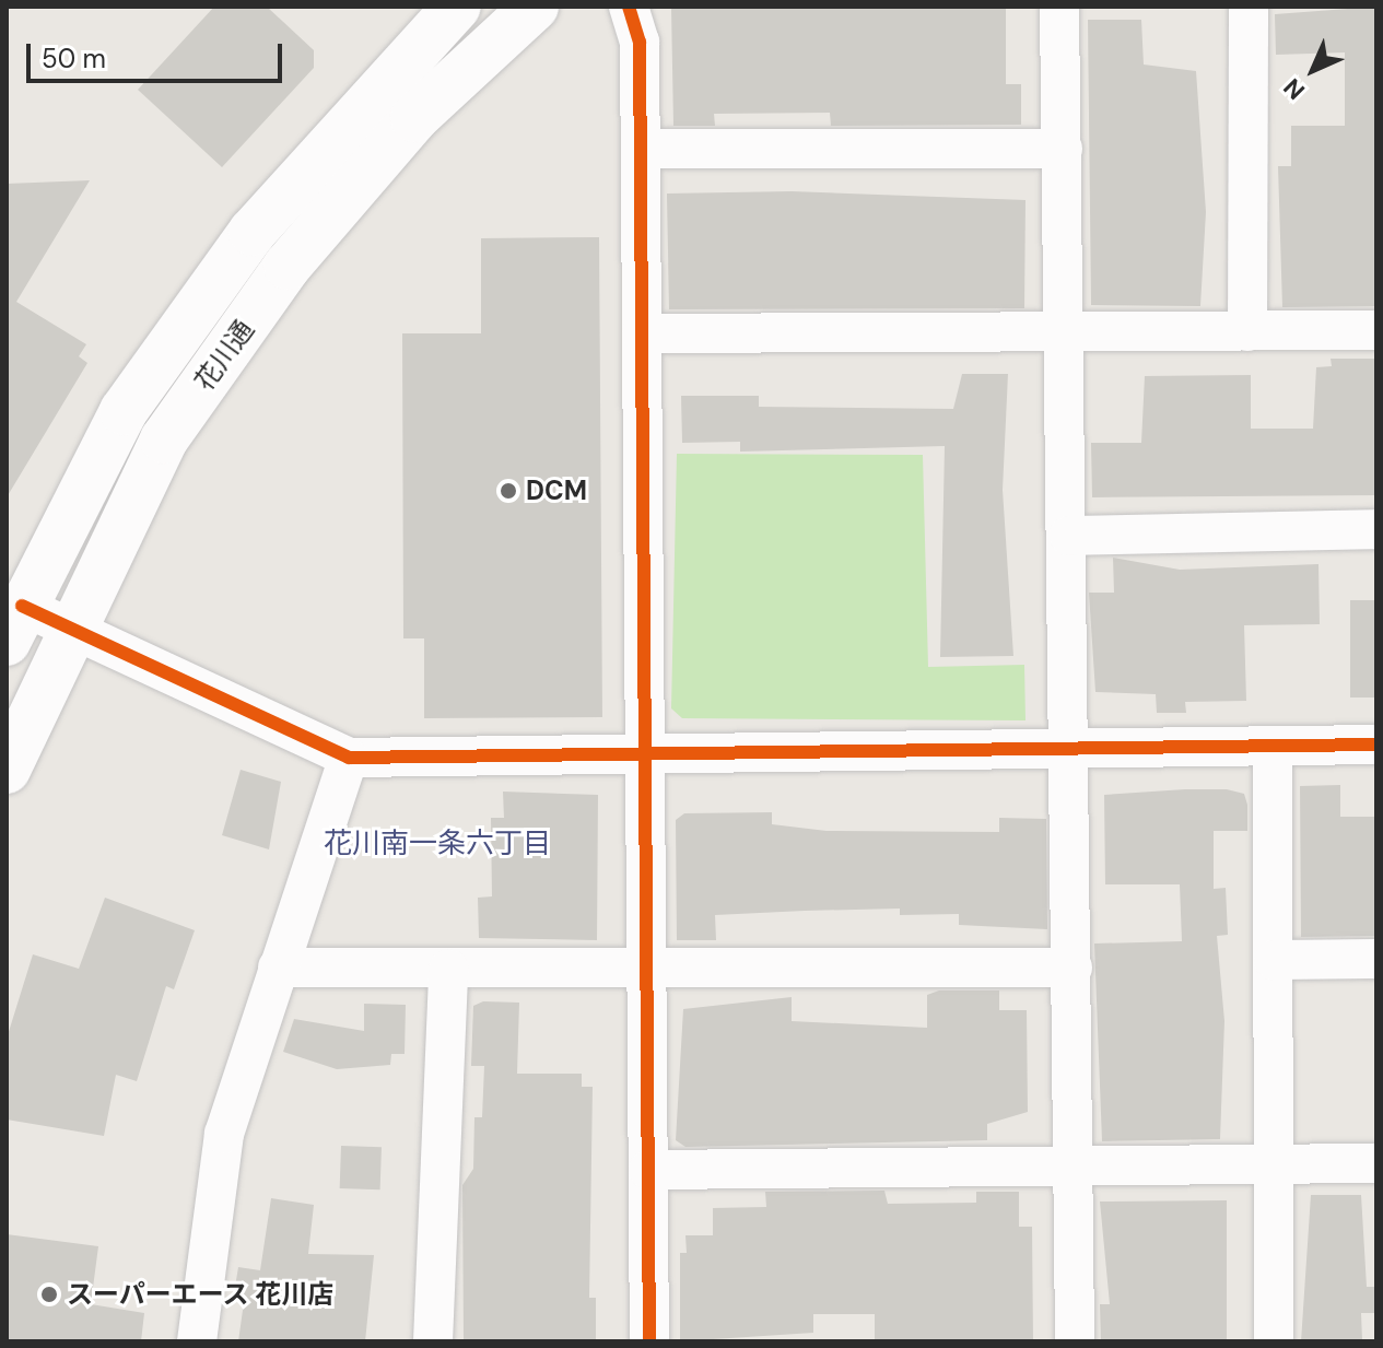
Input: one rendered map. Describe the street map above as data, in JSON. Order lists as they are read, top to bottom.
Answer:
{
  "streets": {
    "street": ["花川通"]
  },
  "districts": ["花川南一条六丁目"],
  "places": ["DCM", "スーパーエース 花川店"],
  "scale_bar": "50 m",
  "north": "bottom left"
}
